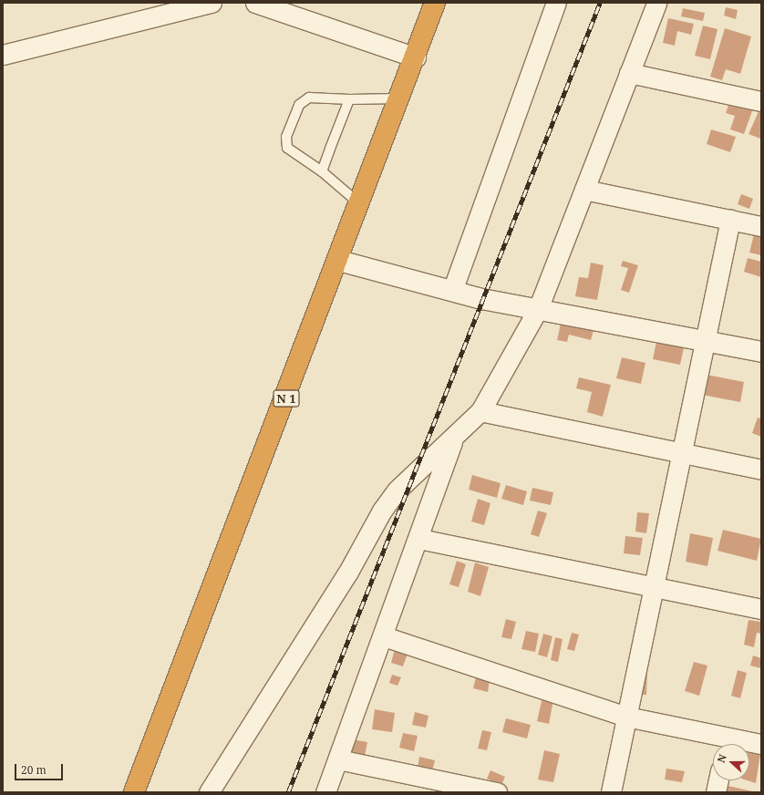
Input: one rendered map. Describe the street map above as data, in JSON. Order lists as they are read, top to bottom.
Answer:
{
  "streets": {
    "highway": ["N 1"]
  },
  "scale_bar": "20 m",
  "north": "left"
}
